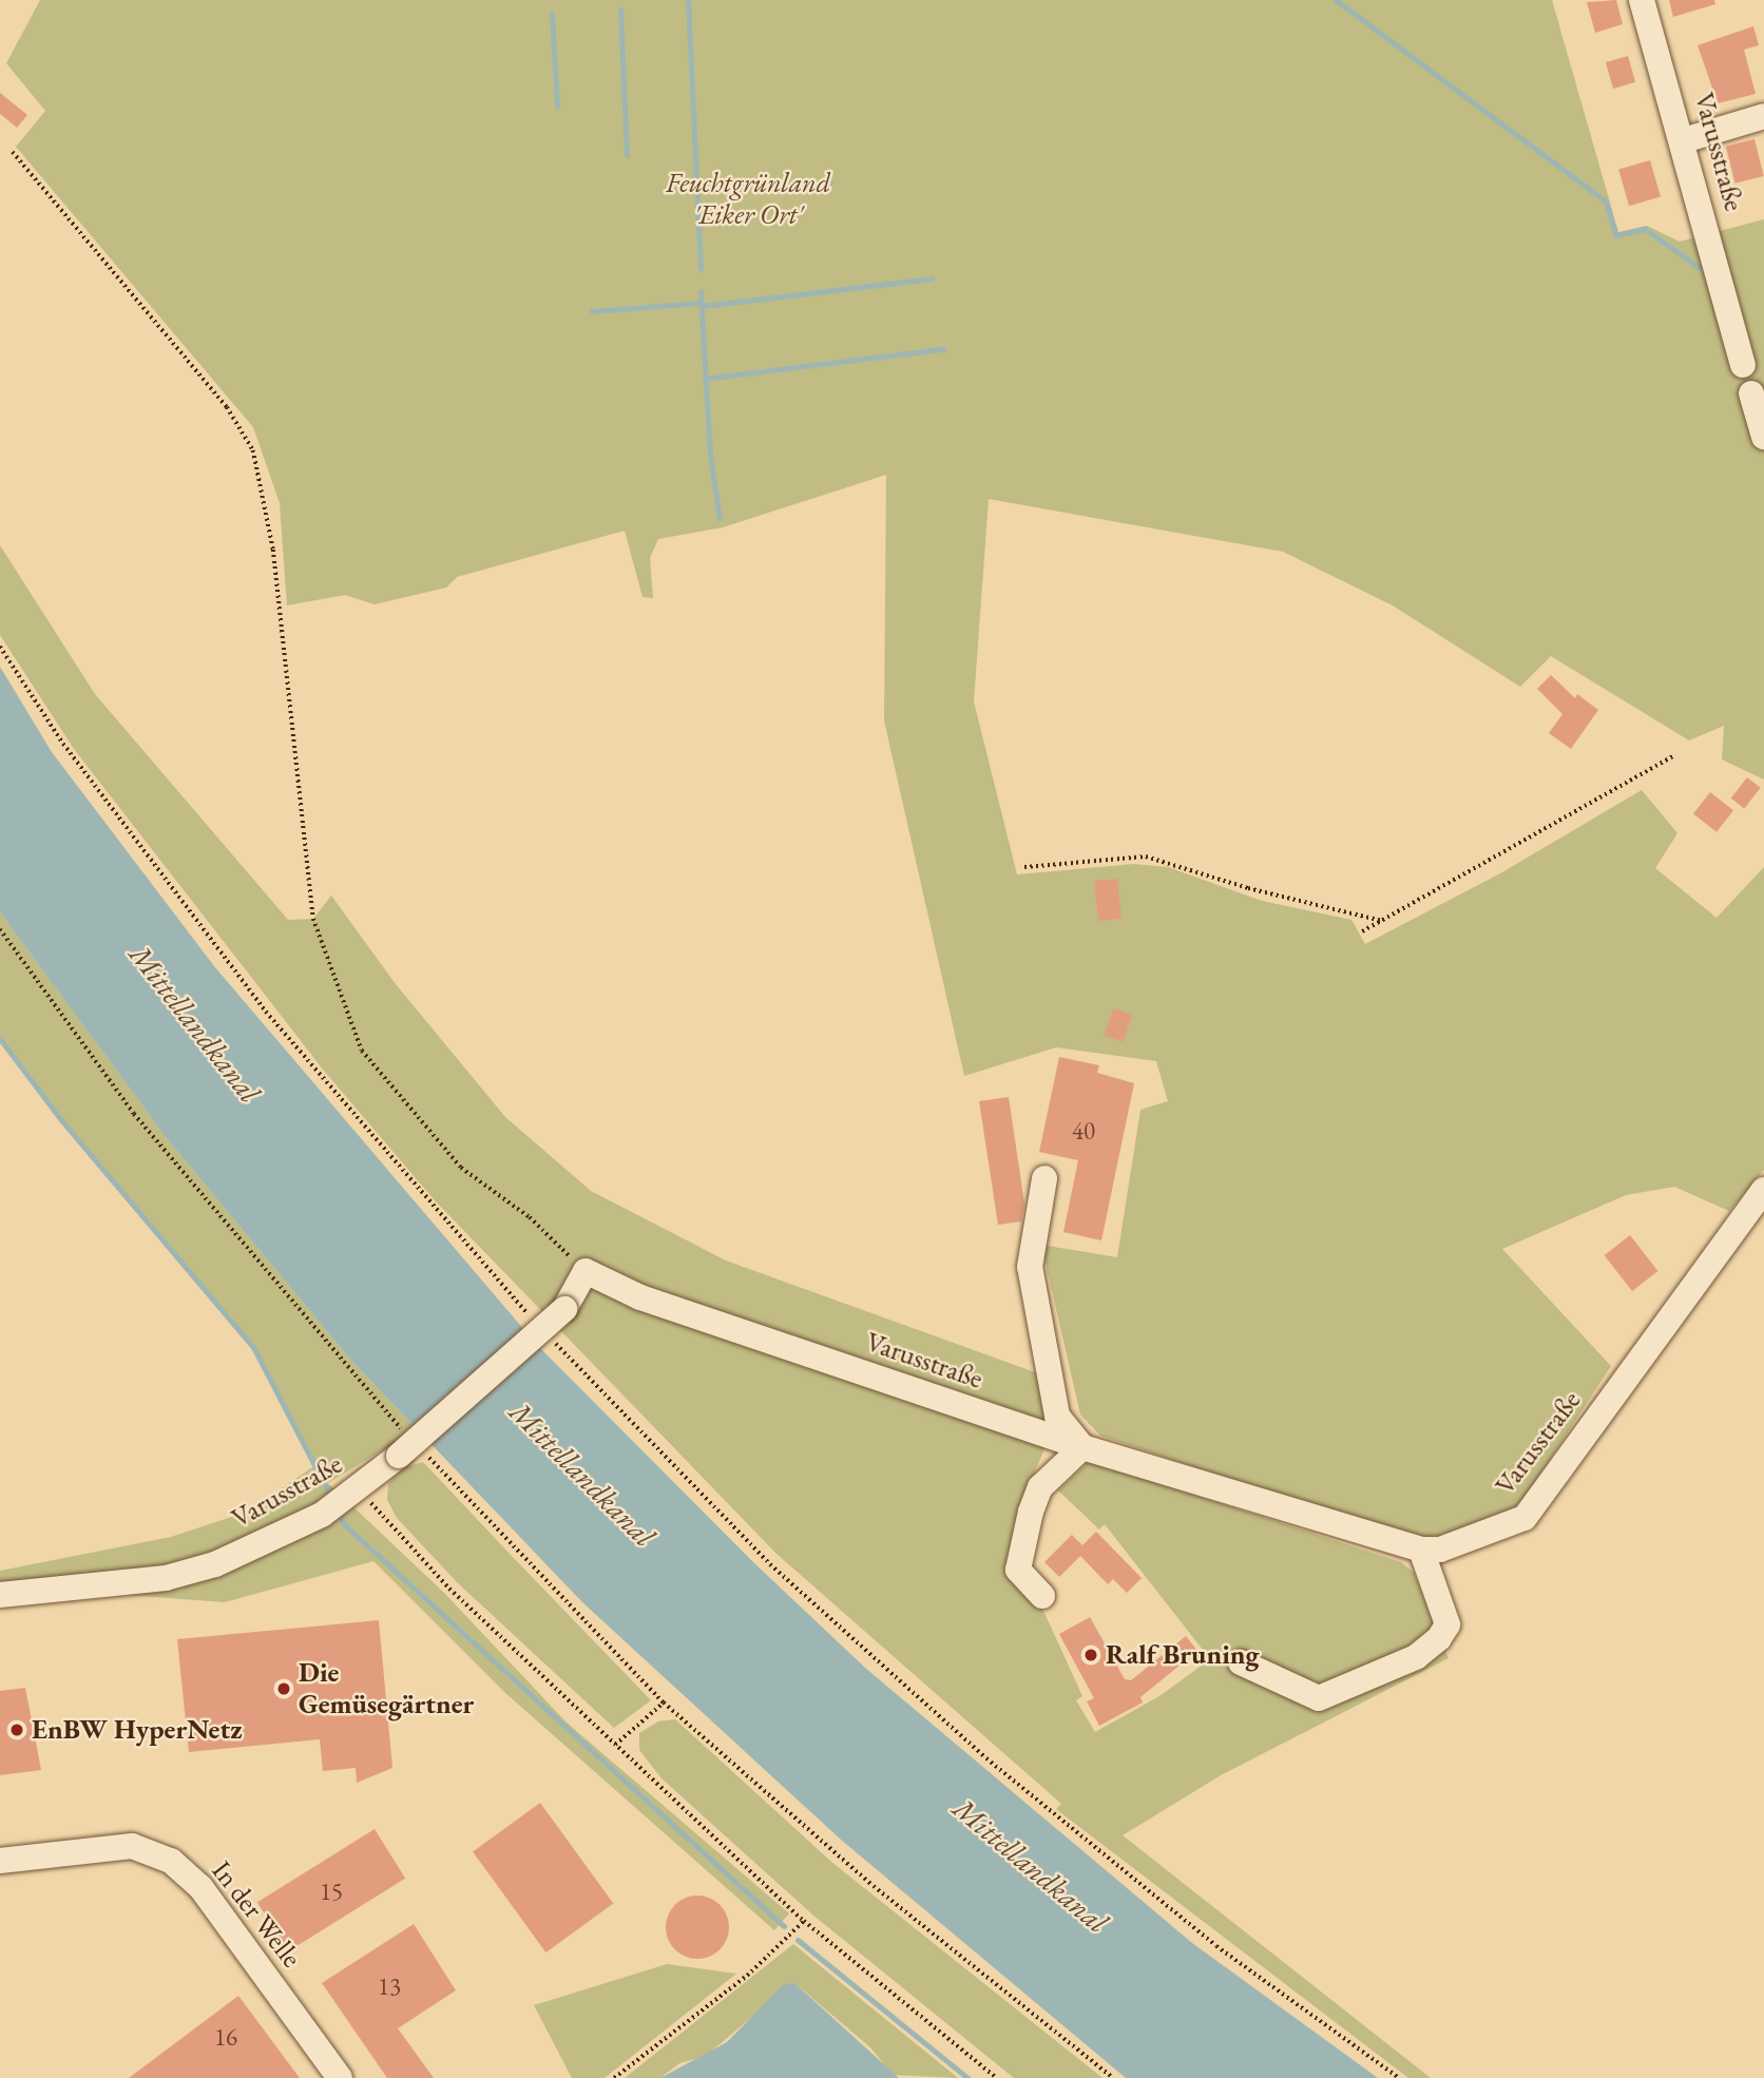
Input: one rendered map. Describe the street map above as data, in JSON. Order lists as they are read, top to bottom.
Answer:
{
  "streets": {
    "street": ["Varusstraße", "In der Welle"]
  },
  "water": ["Mittellandkanal"],
  "parks": ["Feuchtgrünland 'Eiker Ort'"],
  "places": ["Ralf Bruning", "Die Gemüsegärtner", "EnBW HyperNetz"],
  "house_numbers": [
    "40",
    "15",
    "13",
    "16"
  ]
}
